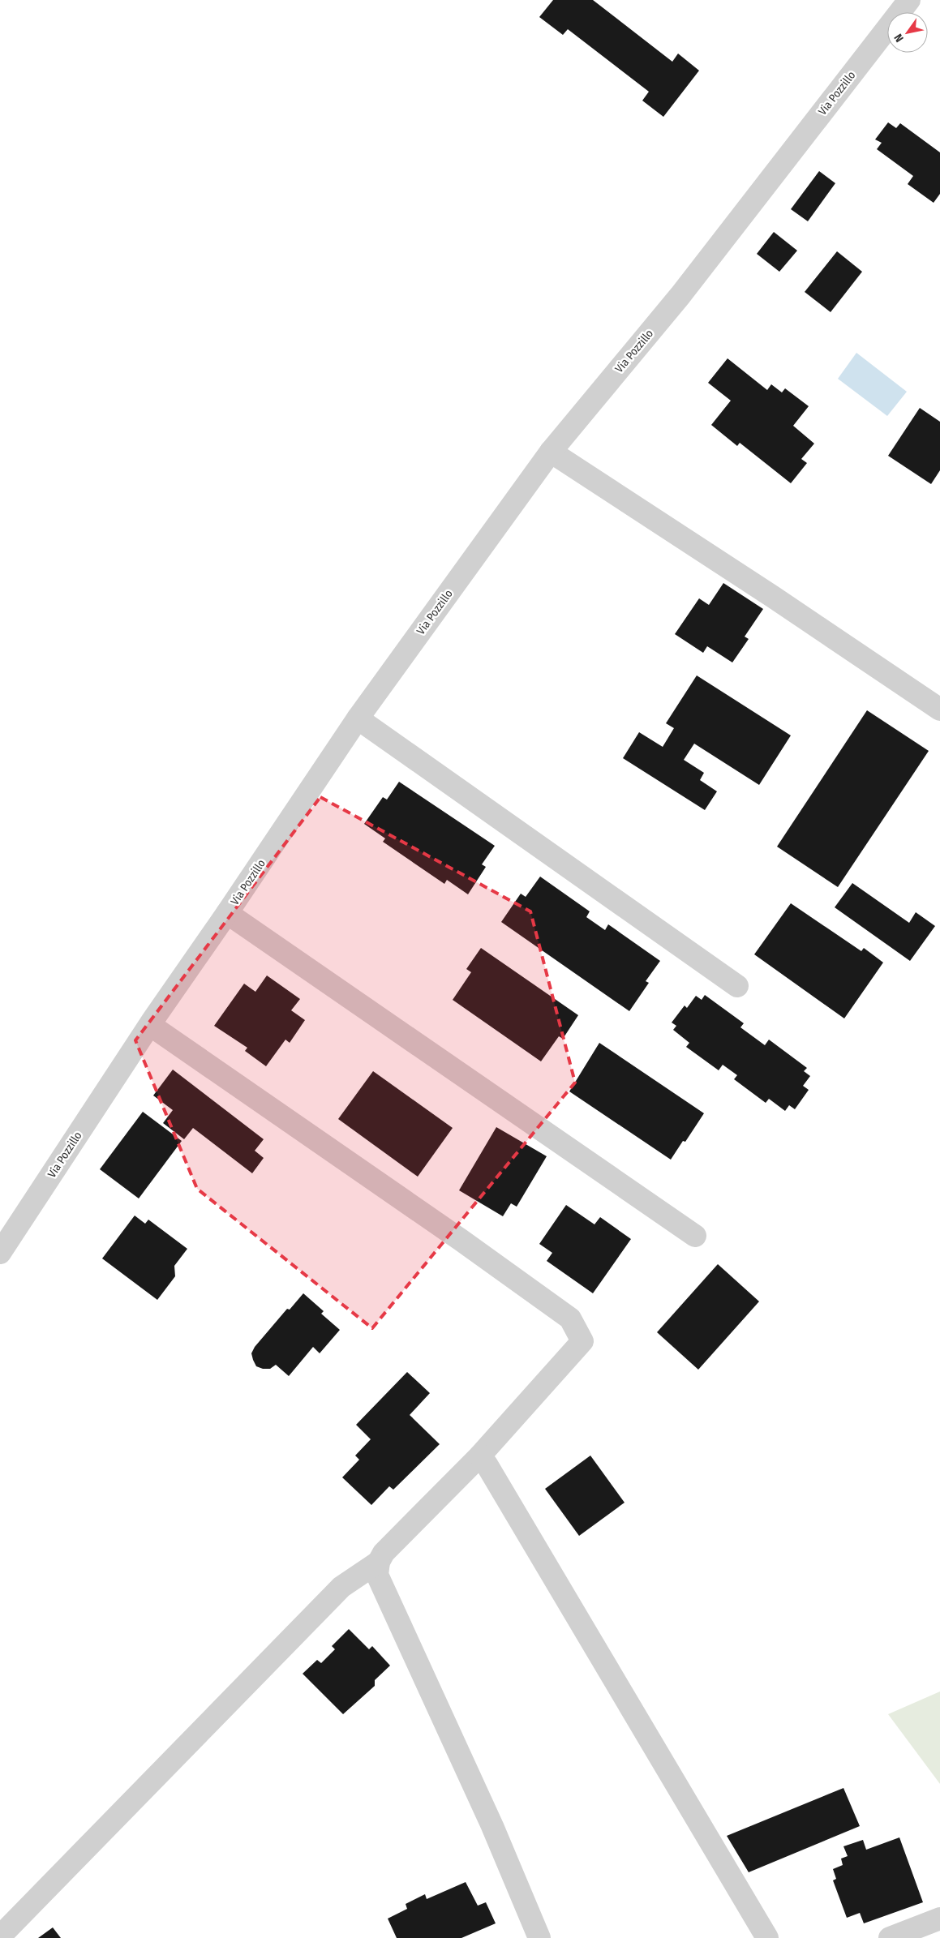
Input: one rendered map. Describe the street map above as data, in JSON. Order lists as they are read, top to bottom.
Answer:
{
  "streets": {
    "street": ["Via Pozzillo"]
  },
  "north": "bottom left"
}
